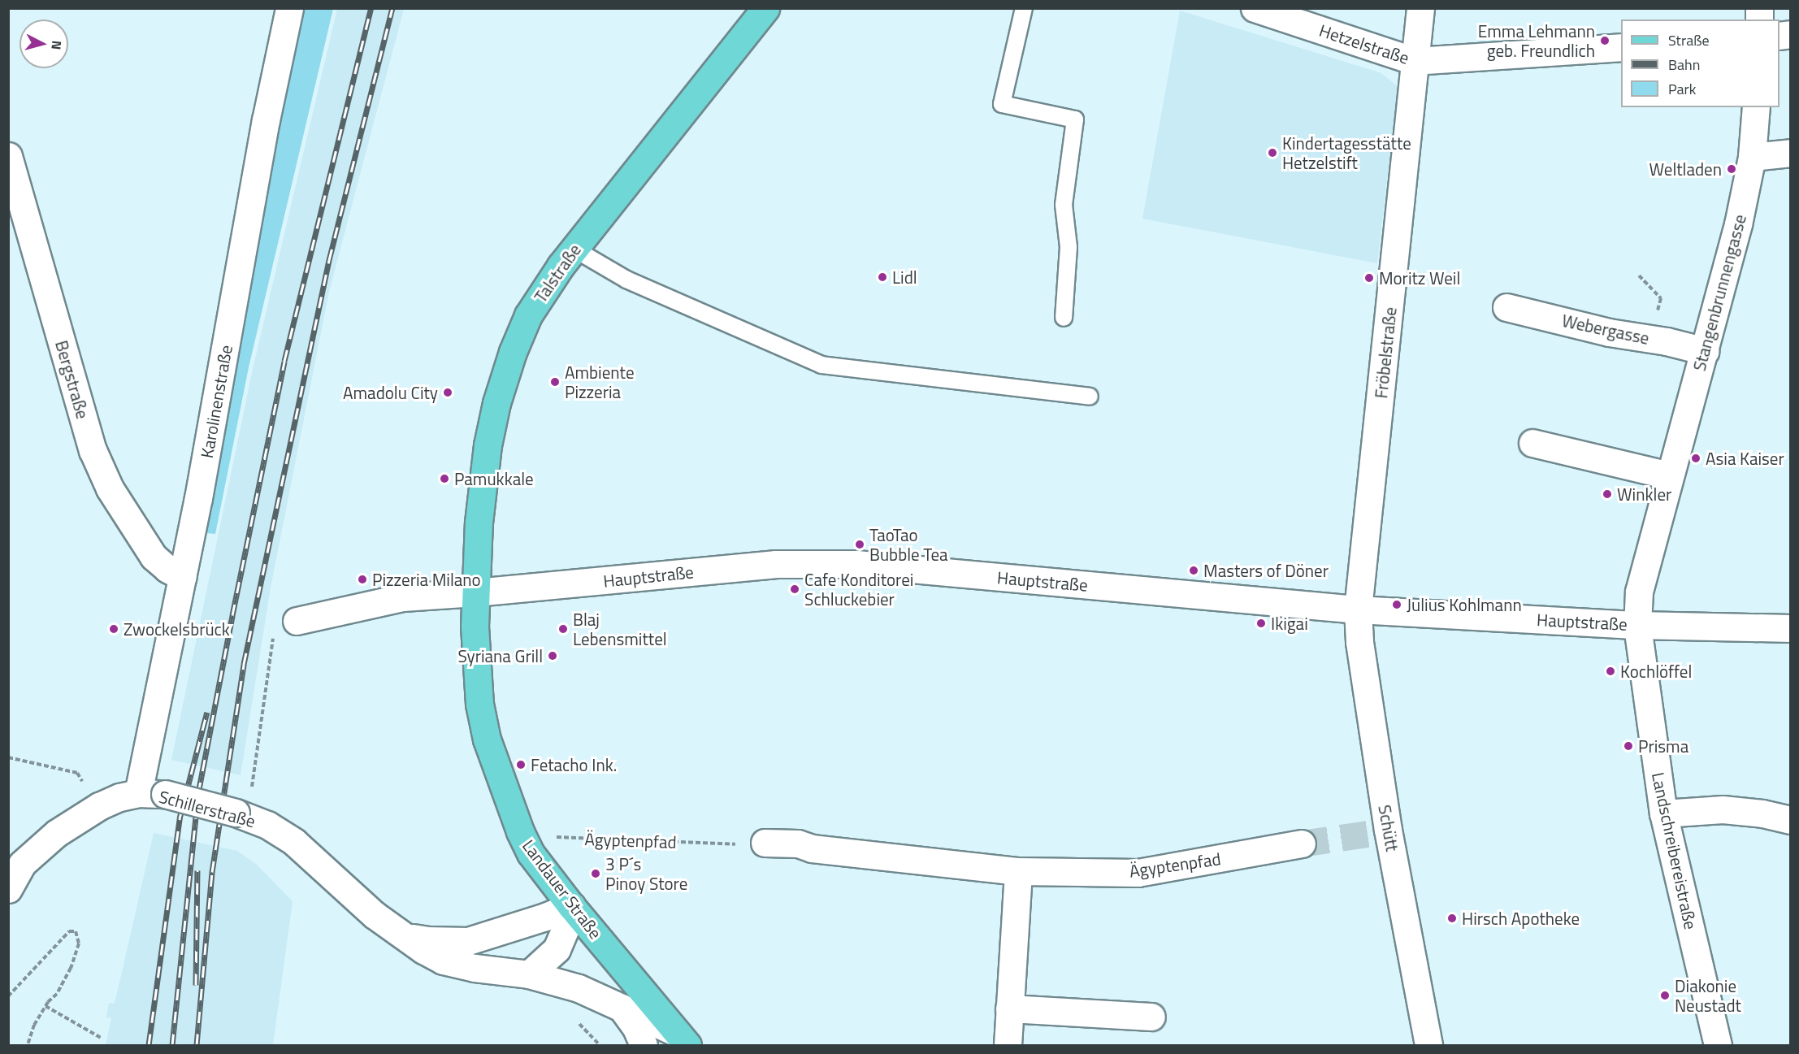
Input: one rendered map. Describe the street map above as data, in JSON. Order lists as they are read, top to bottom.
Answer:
{
  "streets": {
    "main road": ["Talstraße", "Landauer Straße"],
    "street": [
      "Hetzelstraße",
      "Stangenbrunnengasse",
      "Webergasse",
      "Fröbelstraße",
      "Bergstraße",
      "Karolinenstraße",
      "Hauptstraße",
      "Schillerstraße",
      "Schütt",
      "Ägyptenpfad",
      "Landschreibereistraße"
    ]
  },
  "crossings": [
    ["Hetzelstraße", "Fröbelstraße"],
    ["Talstraße", "Hauptstraße"],
    ["Talstraße", "Landauer Straße"],
    ["Stangenbrunnengasse", "Webergasse"],
    ["Stangenbrunnengasse", "Hauptstraße"],
    ["Stangenbrunnengasse", "Landschreibereistraße"],
    ["Fröbelstraße", "Hauptstraße"],
    ["Fröbelstraße", "Schütt"],
    ["Bergstraße", "Karolinenstraße"],
    ["Karolinenstraße", "Schillerstraße"],
    ["Hauptstraße", "Schütt"],
    ["Hauptstraße", "Landschreibereistraße"],
    ["Hauptstraße", "Landauer Straße"],
    ["Schillerstraße", "Landauer Straße"],
    ["Ägyptenpfad", "Landauer Straße"]
  ],
  "places": [
    "Emma Lehmann geb. Freundlich",
    "Kindertagesstätte Hetzelstift",
    "Weltladen",
    "Lidl",
    "Moritz Weil",
    "Ambiente Pizzeria",
    "Amadolu City",
    "Asia Kaiser",
    "Pamukkale",
    "Winkler",
    "TaoTao Bubble Tea",
    "Masters of Döner",
    "Pizzeria Milano",
    "Cafe Konditorei Schluckebier",
    "Julius Kohlmann",
    "Ikigai",
    "Zwockelsbrück",
    "Blaj Lebensmittel",
    "Syriana Grill",
    "Kochlöffel",
    "Prisma",
    "Fetacho Ink.",
    "3 P´s Pinoy Store",
    "Hirsch Apotheke",
    "Diakonie Neustadt"
  ],
  "legend": ["Straße", "Bahn", "Park"],
  "north": "right"
}
